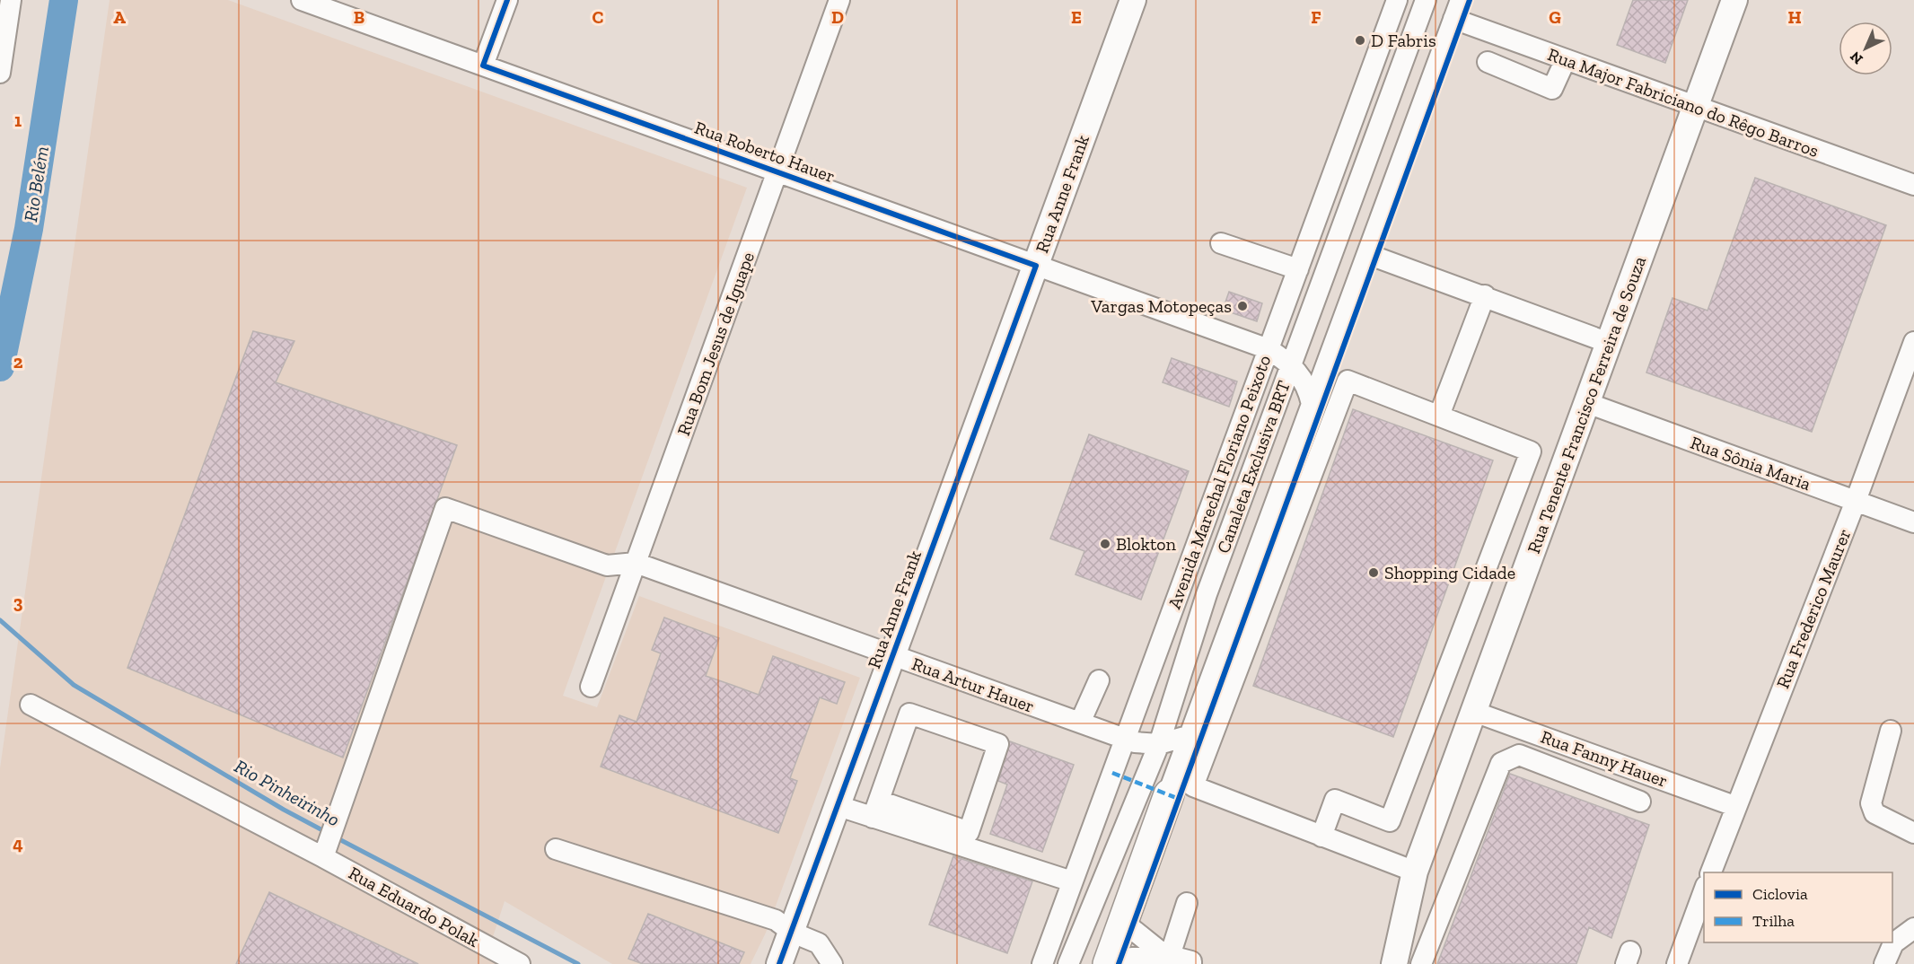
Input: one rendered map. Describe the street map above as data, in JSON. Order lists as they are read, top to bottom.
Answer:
{
  "streets": {
    "main road": ["Rua Anne Frank", "Rua Tenente Francisco Ferreira de Souza"],
    "street": [
      "Rua Major Fabriciano do Rêgo Barros",
      "Rua Roberto Hauer",
      "Rua Bom Jesus de Iguape",
      "Rua Sônia Maria",
      "Canaleta Exclusiva BRT",
      "Avenida Marechal Floriano Peixoto",
      "Rua Frederico Maurer",
      "Rua Artur Hauer",
      "Rua Fanny Hauer",
      "Rua Eduardo Polak"
    ]
  },
  "crossings": [
    ["Rua Major Fabriciano do Rêgo Barros", "Rua Tenente Francisco Ferreira de Souza"],
    ["Rua Roberto Hauer", "Rua Anne Frank"],
    ["Rua Roberto Hauer", "Rua Bom Jesus de Iguape"],
    ["Rua Roberto Hauer", "Canaleta Exclusiva BRT"],
    ["Rua Roberto Hauer", "Avenida Marechal Floriano Peixoto"],
    ["Rua Anne Frank", "Rua Artur Hauer"],
    ["Rua Bom Jesus de Iguape", "Rua Artur Hauer"],
    ["Rua Tenente Francisco Ferreira de Souza", "Rua Sônia Maria"],
    ["Rua Tenente Francisco Ferreira de Souza", "Rua Fanny Hauer"],
    ["Rua Sônia Maria", "Rua Frederico Maurer"],
    ["Canaleta Exclusiva BRT", "Rua Artur Hauer"],
    ["Avenida Marechal Floriano Peixoto", "Rua Artur Hauer"],
    ["Rua Frederico Maurer", "Rua Fanny Hauer"]
  ],
  "water": ["Rio Belém", "Rio Pinheirinho"],
  "places": [
    "D Fabris",
    "Vargas Motopeças",
    "Blokton",
    "Shopping Cidade"
  ],
  "legend": ["Ciclovia", "Trilha"],
  "north": "bottom left",
  "grid": {
    "columns": [
      "A",
      "B",
      "C",
      "D",
      "E",
      "F",
      "G",
      "H"
    ],
    "rows": [
      "1",
      "2",
      "3",
      "4"
    ]
  }
}
